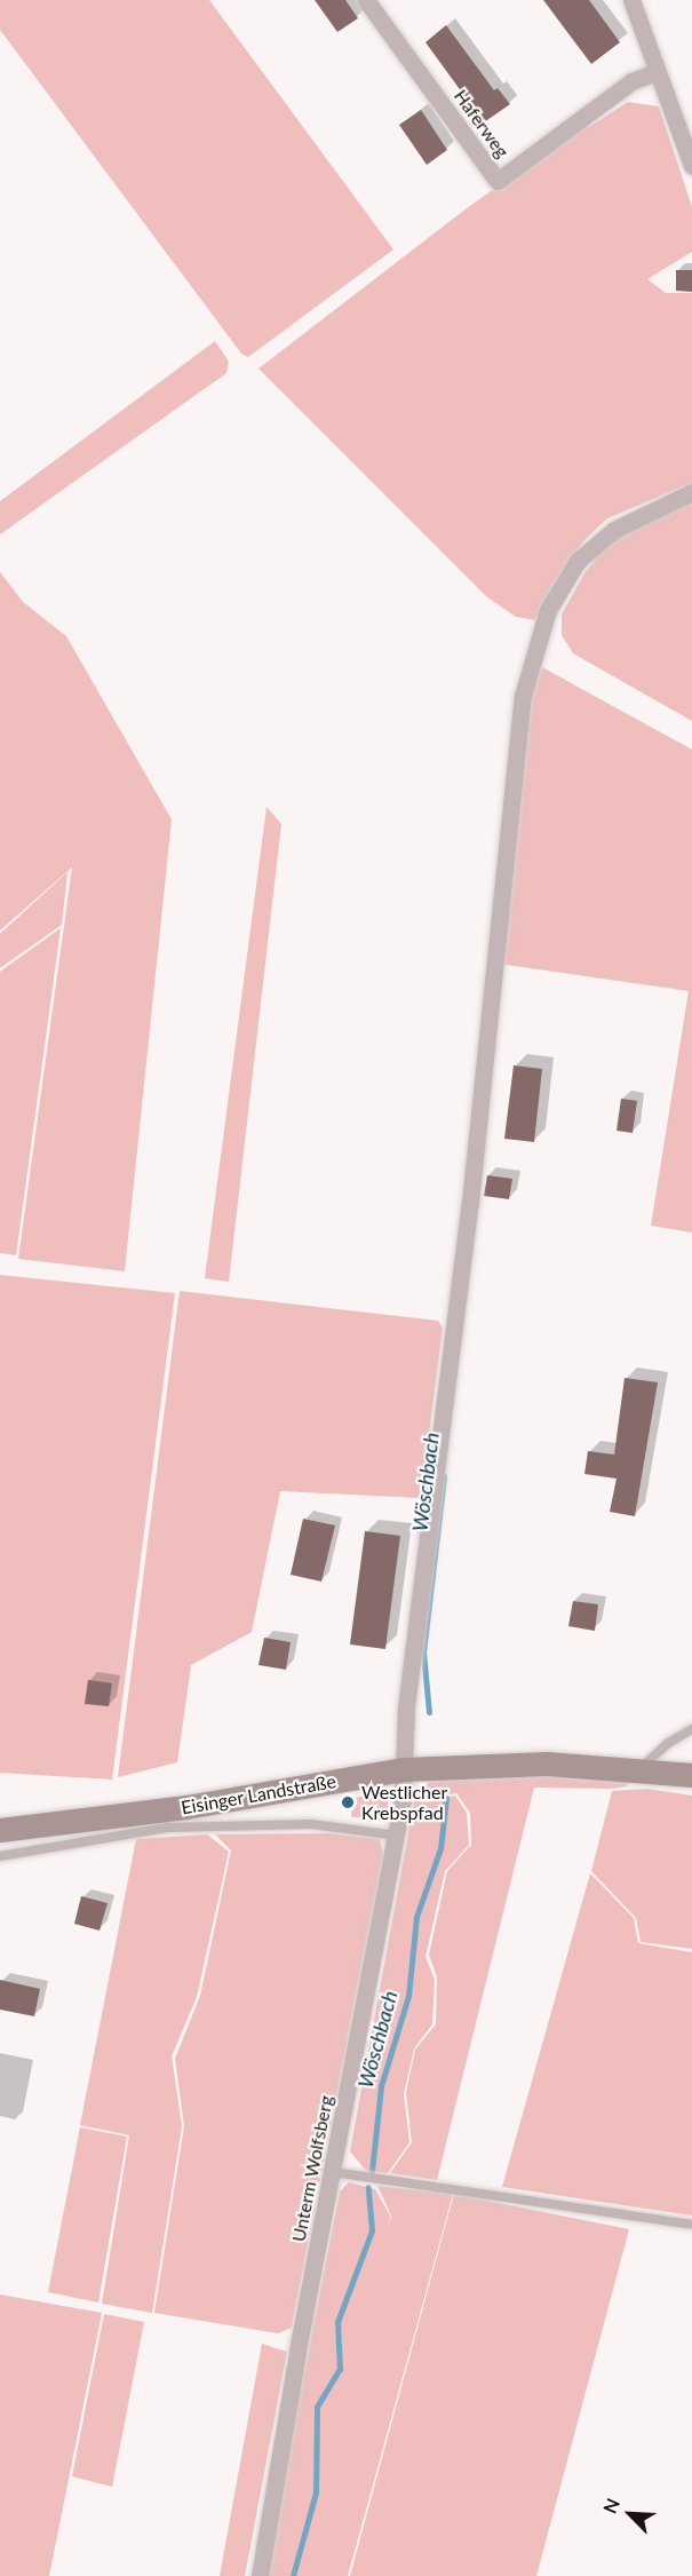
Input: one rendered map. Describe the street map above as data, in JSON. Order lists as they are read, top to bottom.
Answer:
{
  "streets": {
    "main road": ["Eisinger Landstraße"],
    "street": ["Haferweg", "Unterm Wolfsberg"]
  },
  "crossings": [
    ["Eisinger Landstraße", "Unterm Wolfsberg"]
  ],
  "water": ["Wöschbach"],
  "places": ["Westlicher Krebspfad"],
  "north": "top left"
}
